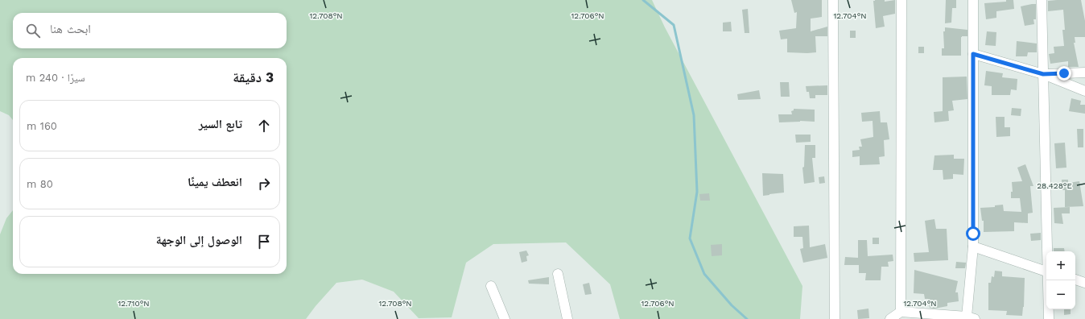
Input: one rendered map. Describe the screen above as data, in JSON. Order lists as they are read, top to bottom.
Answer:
{
  "page": {
    "search": "ابحث هنا",
    "heading": ["3 دقيقة", "سيرًا · 240 m"],
    "list": [
      ["تابع السير", "160 m"],
      ["انعطف يمينًا", "80 m"],
      "الوصول إلى الوجهة"
    ],
    "map_buttons": ["+", "−"]
  },
  "coordinates": [
    "12.708°N",
    "12.706°N",
    "12.704°N",
    "28.428°E",
    "12.710°N"
  ]
}
